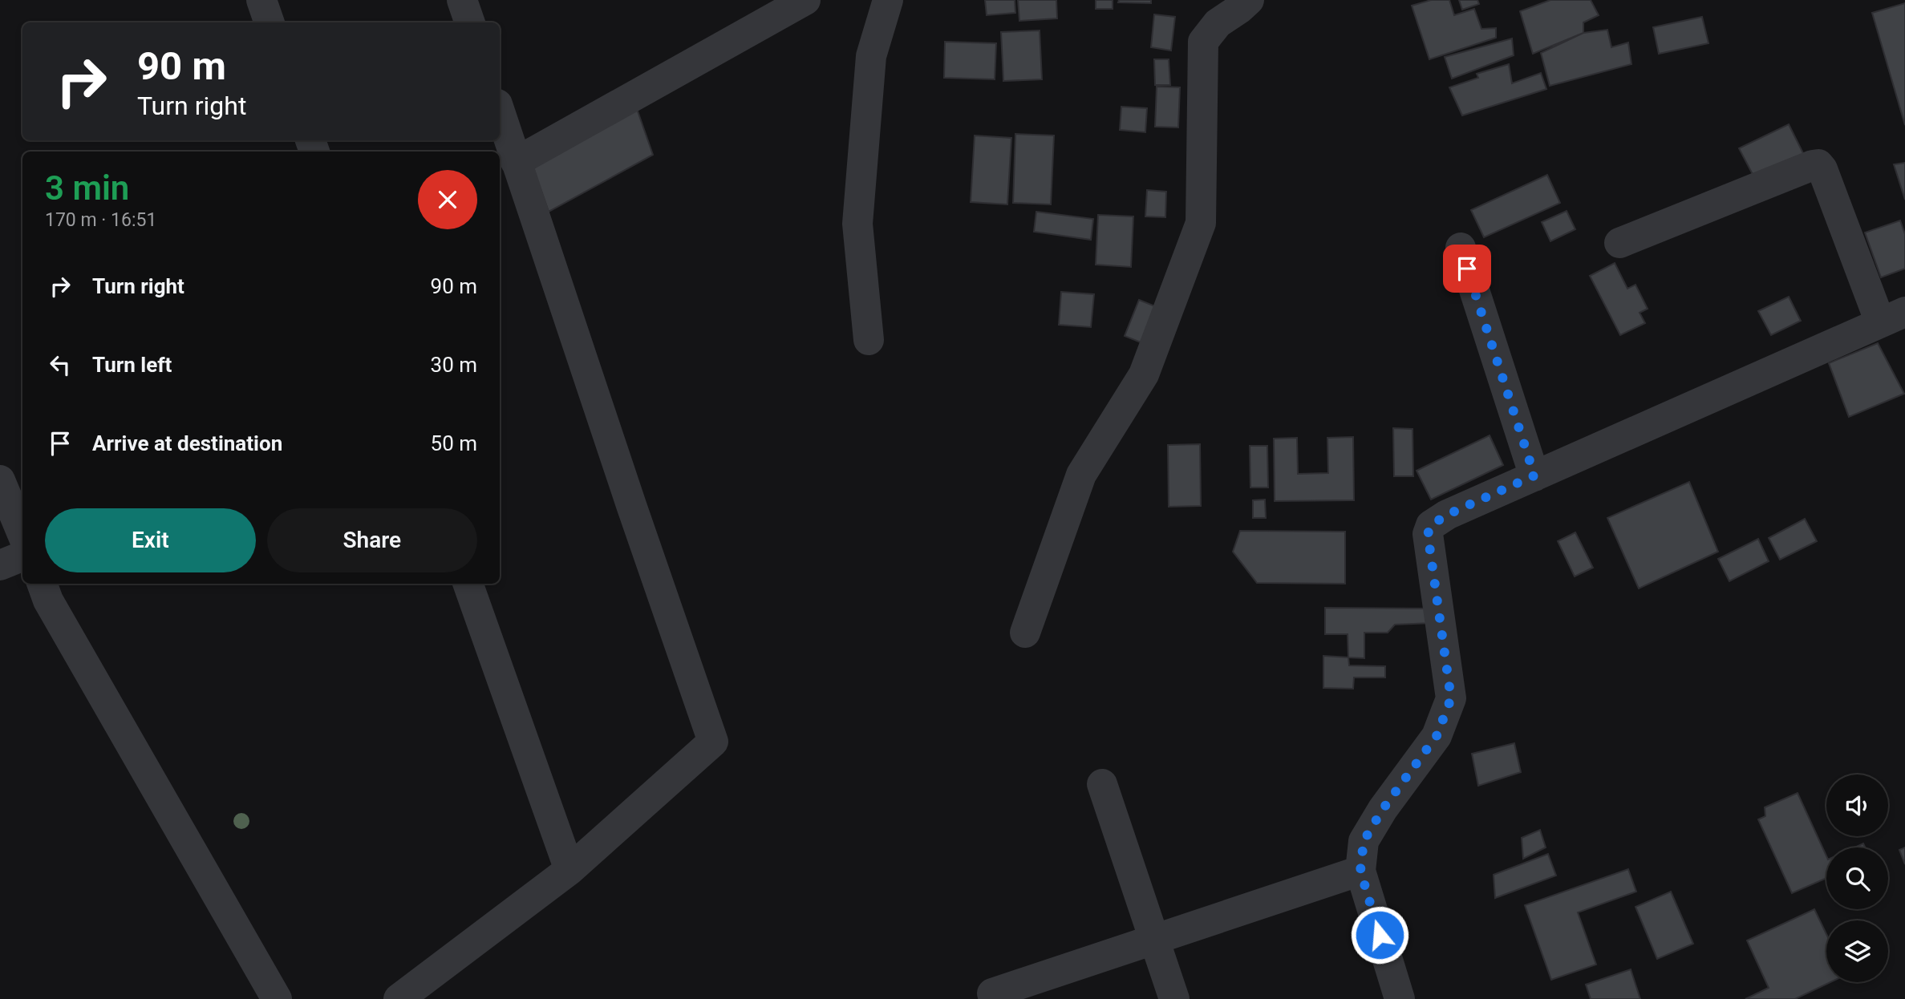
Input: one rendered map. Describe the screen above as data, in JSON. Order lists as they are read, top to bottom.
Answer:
{
  "page": {
    "turn": ["90 m", "Turn right"],
    "heading": ["3 min", "170 m · 16:51"],
    "list": [
      {
        "name": "Turn right",
        "value": "90 m"
      },
      {
        "name": "Turn left",
        "value": "30 m"
      },
      {
        "name": "Arrive at destination",
        "value": "50 m"
      }
    ],
    "buttons": ["Exit", "Share"]
  }
}
